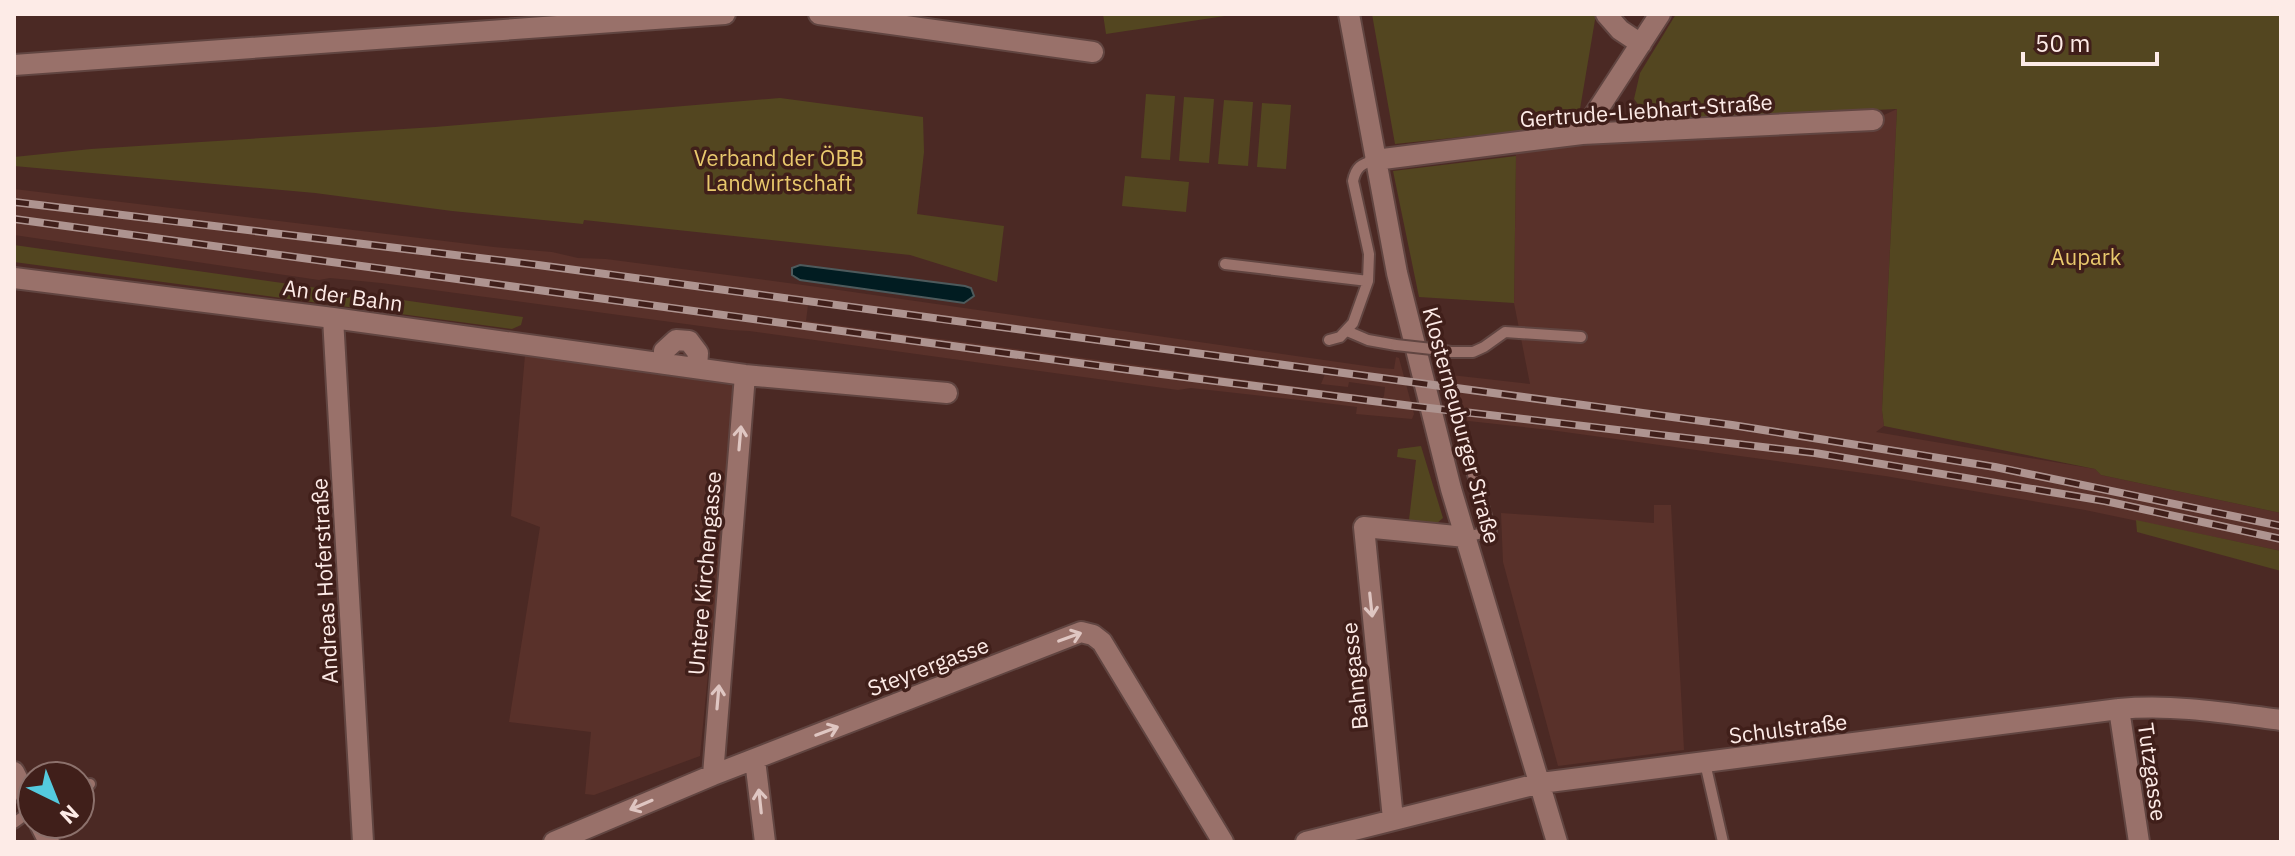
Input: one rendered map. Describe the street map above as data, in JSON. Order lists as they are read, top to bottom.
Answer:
{
  "streets": {
    "street": [
      "Gertrude-Liebhart-Straße",
      "An der Bahn",
      "Klosterneuburger Straße",
      "Untere Kirchengasse",
      "Andreas Hoferstraße",
      "Steyrergasse",
      "Bahngasse",
      "Schulstraße",
      "Tutzgasse"
    ]
  },
  "crossings": [
    ["Gertrude-Liebhart-Straße", "Klosterneuburger Straße"],
    ["An der Bahn", "Untere Kirchengasse"],
    ["An der Bahn", "Andreas Hoferstraße"],
    ["Klosterneuburger Straße", "Bahngasse"],
    ["Klosterneuburger Straße", "Schulstraße"],
    ["Untere Kirchengasse", "Steyrergasse"],
    ["Bahngasse", "Schulstraße"],
    ["Schulstraße", "Tutzgasse"]
  ],
  "one_way": ["Untere Kirchengasse"],
  "parks": ["Verband der ÖBB Landwirtschaft", "Aupark"],
  "scale_bar": "50 m",
  "north": "bottom right"
}
